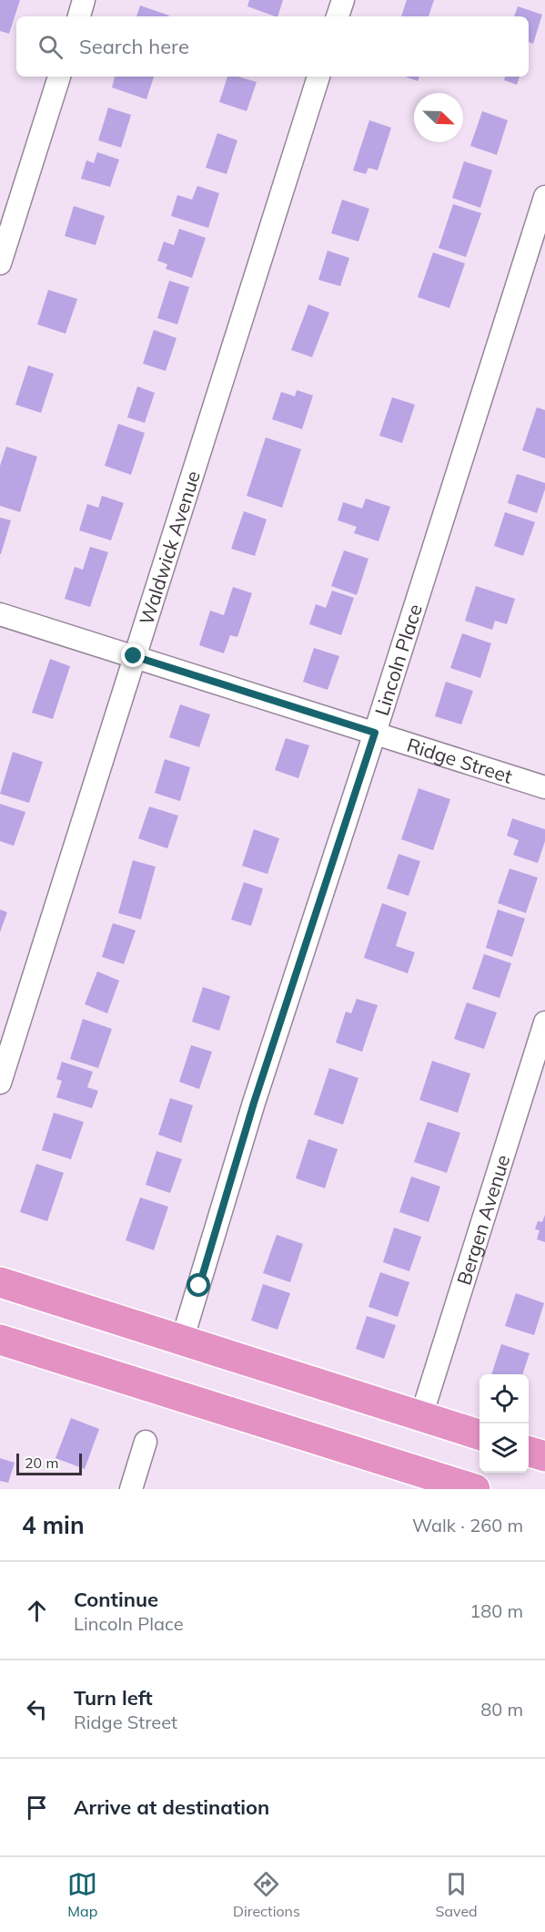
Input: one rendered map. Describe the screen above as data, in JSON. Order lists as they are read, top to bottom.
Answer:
{
  "streets": {
    "street": [
      "Waldwick Avenue",
      "Lincoln Place",
      "Ridge Street",
      "Bergen Avenue"
    ]
  },
  "crossings": [
    ["Waldwick Avenue", "Ridge Street"],
    ["Lincoln Place", "Ridge Street"]
  ],
  "scale_bar": "20 m",
  "north": "bottom right",
  "page": {
    "search": "Search here",
    "scale": "20 m",
    "heading": ["4 min", "Walk · 260 m"],
    "list": [
      ["Continue", "Lincoln Place", "180 m"],
      ["Turn left", "Ridge Street", "80 m"],
      "Arrive at destination"
    ],
    "nav": ["Map", "Directions", "Saved"]
  }
}
